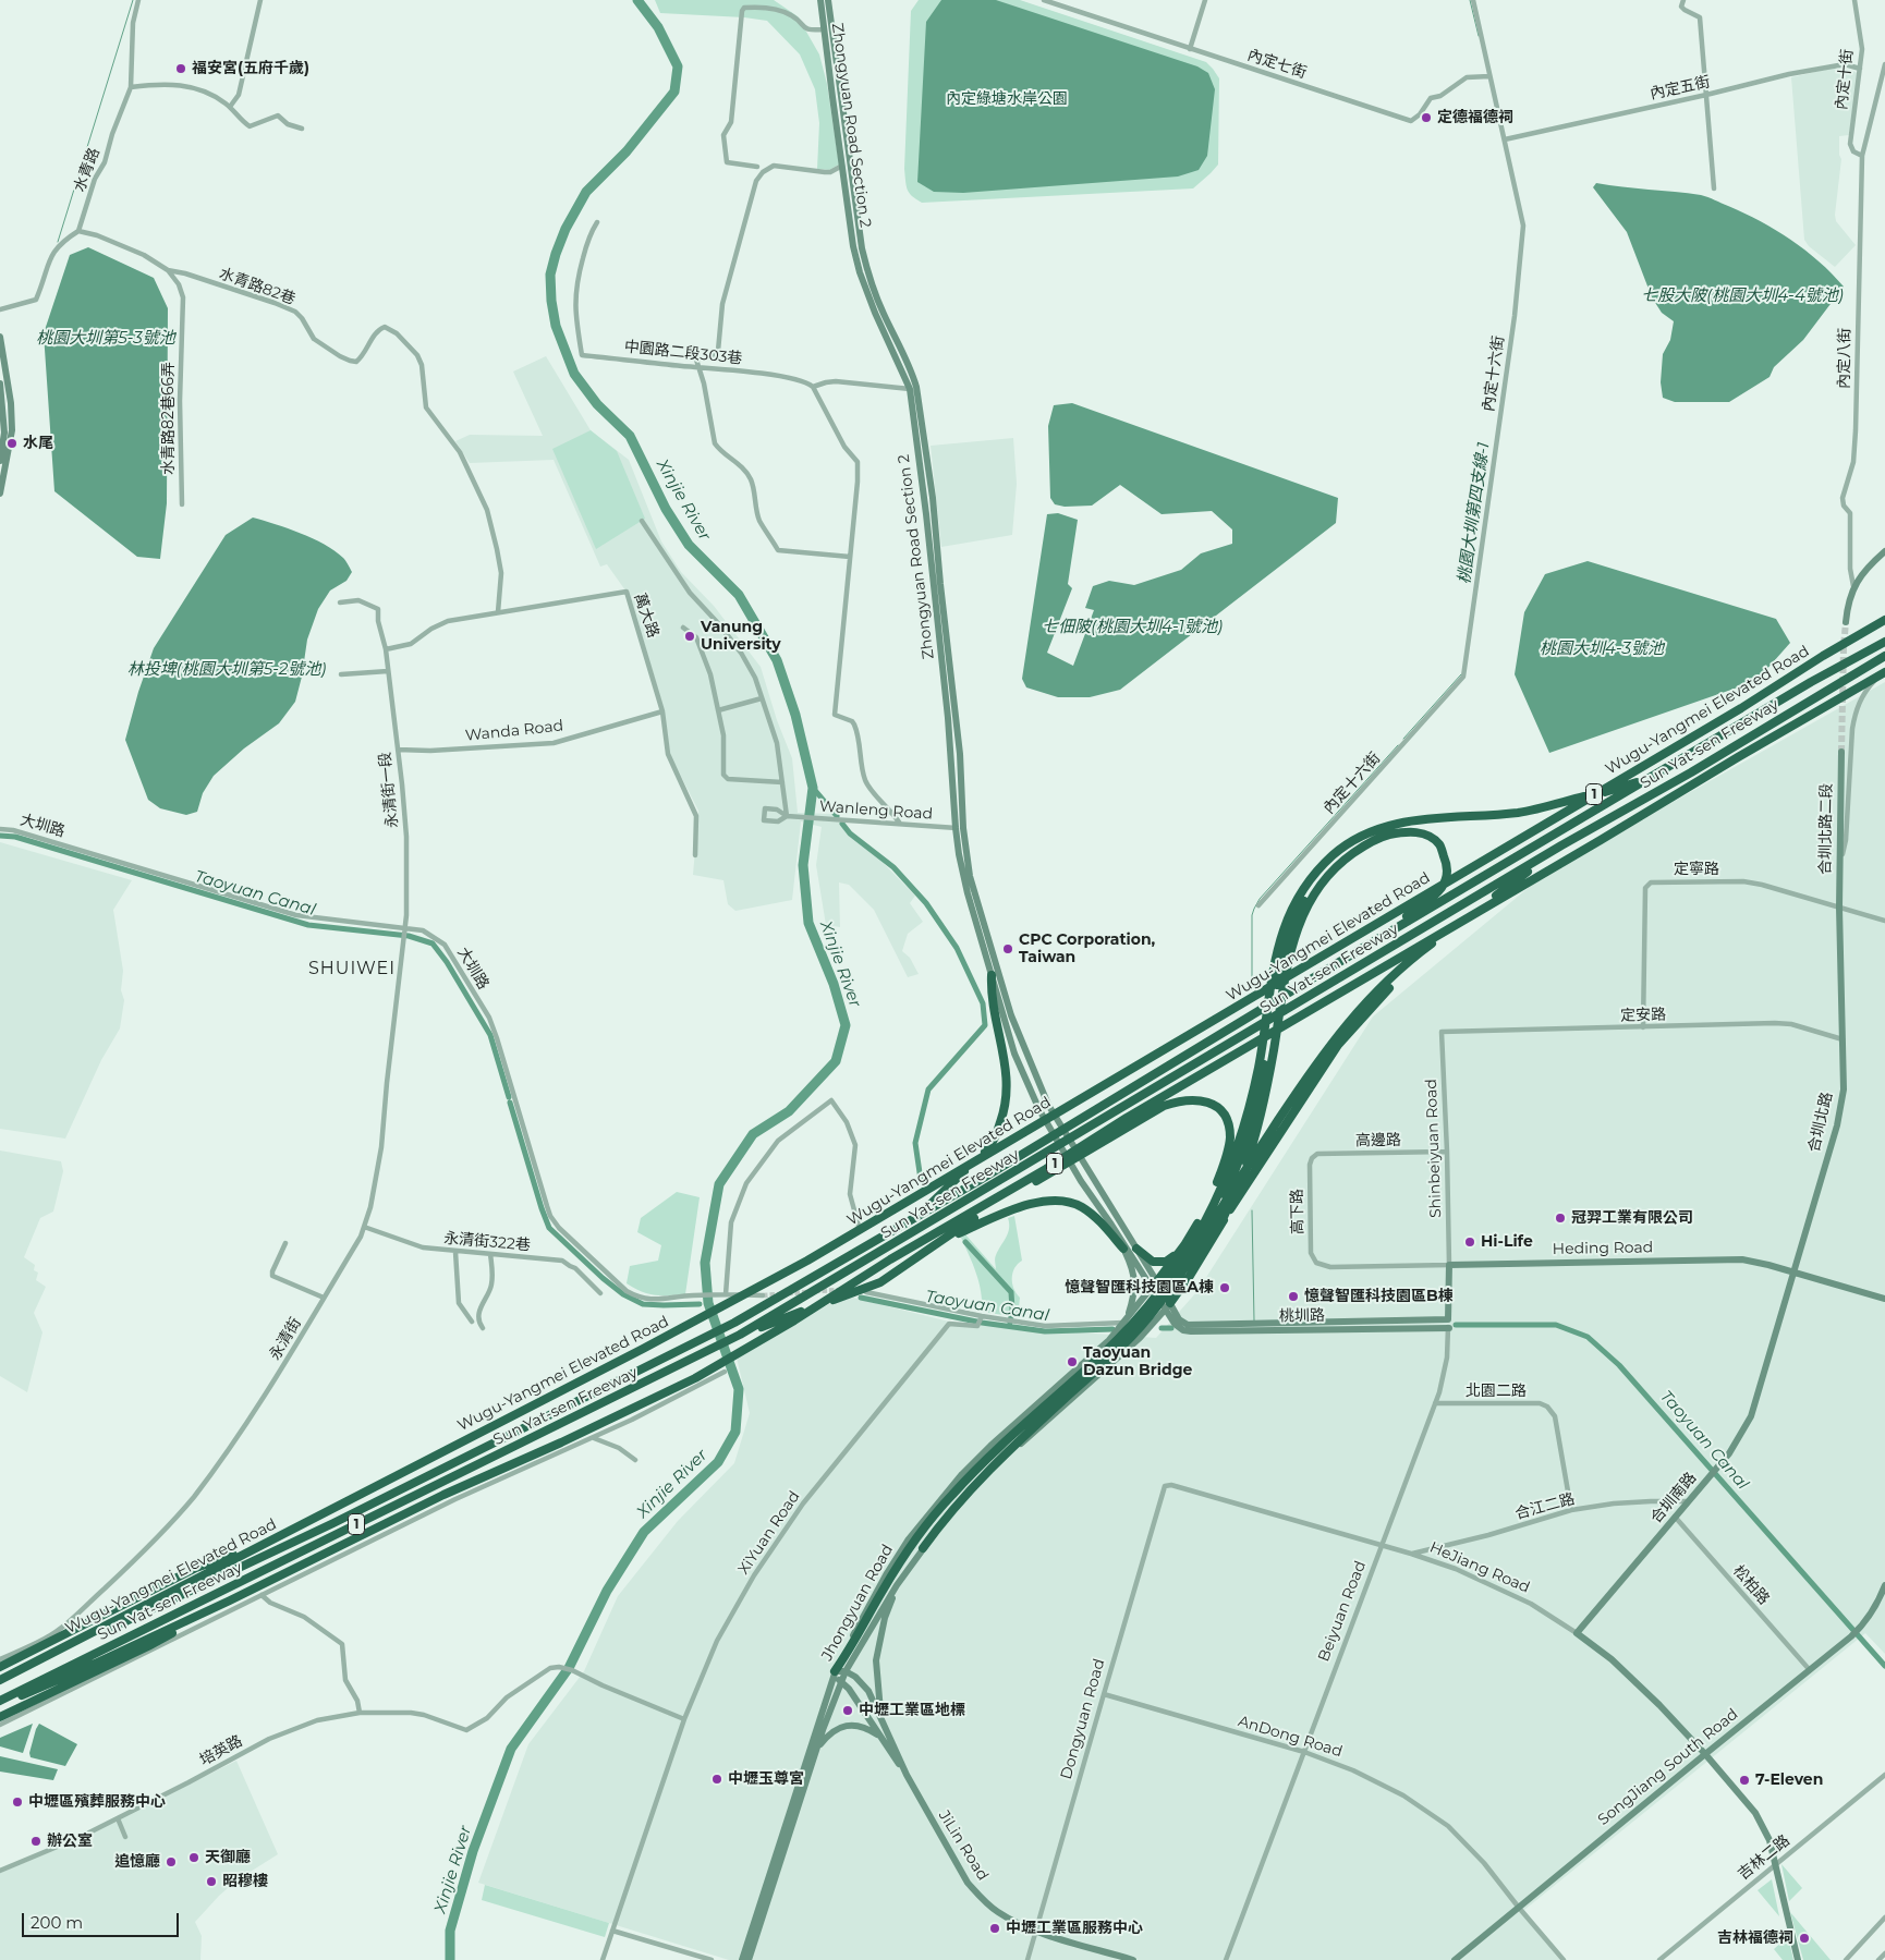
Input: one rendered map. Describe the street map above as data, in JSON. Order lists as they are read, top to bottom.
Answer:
{
  "streets": {
    "highway": ["Wugu-Yangmei Elevated Road", "Sun Yat-sen Freeway", "1"],
    "main road": [
      "Zhongyuan Road Section 2",
      "合圳北路二段",
      "合圳北路",
      "Heding Road",
      "桃圳路",
      "合圳南路",
      "HeJiang Road",
      "Jhongyuan Road",
      "Beiyuan Road",
      "SongJiang South Road",
      "JiLin Road"
    ],
    "street": [
      "內定七街",
      "內定十街",
      "內定五街",
      "水青路",
      "水青路82巷",
      "中園路二段303巷",
      "內定八街",
      "內定十六街",
      "水青路82巷66弄",
      "萬大路",
      "Wanda Road",
      "永清街一段",
      "Wanleng Road",
      "大圳路",
      "定寧路",
      "定安路",
      "高邊路",
      "Shinbeiyuan Road",
      "高下路",
      "永清街322巷",
      "永清街",
      "北園二路",
      "合江二路",
      "XiYuan Road",
      "松柏路",
      "Dongyuan Road",
      "AnDong Road",
      "培英路",
      "吉林二路"
    ]
  },
  "crossings": [
    ["內定七街", "內定十六街"],
    ["內定十街", "內定五街"],
    ["內定十街", "內定八街"],
    ["內定五街", "內定十六街"],
    ["Zhongyuan Road Section 2", "Wanleng Road"],
    ["水青路", "水青路82巷"],
    ["水青路82巷", "水青路82巷66弄"],
    ["水青路82巷", "萬大路"],
    ["萬大路", "Wanda Road"],
    ["萬大路", "永清街一段"],
    ["Wugu-Yangmei Elevated Road", "Sun Yat-sen Freeway"],
    ["Wanda Road", "永清街一段"],
    ["永清街一段", "大圳路"],
    ["永清街一段", "永清街"],
    ["大圳路", "永清街"],
    ["合圳北路二段", "定寧路"],
    ["合圳北路二段", "合圳北路"],
    ["定寧路", "定安路"],
    ["定寧路", "合圳北路"],
    ["定安路", "合圳北路"],
    ["定安路", "Shinbeiyuan Road"],
    ["合圳北路", "Heding Road"],
    ["合圳北路", "合圳南路"],
    ["高邊路", "Shinbeiyuan Road"],
    ["高邊路", "高下路"],
    ["Shinbeiyuan Road", "Heding Road"],
    ["Shinbeiyuan Road", "Beiyuan Road"],
    ["高下路", "Heding Road"],
    ["永清街322巷", "永清街"],
    ["Heding Road", "合圳南路"],
    ["Heding Road", "Beiyuan Road"],
    ["桃圳路", "Jhongyuan Road"],
    ["桃圳路", "Beiyuan Road"],
    ["北園二路", "合江二路"],
    ["北園二路", "Beiyuan Road"],
    ["合圳南路", "合江二路"],
    ["合圳南路", "HeJiang Road"],
    ["合圳南路", "松柏路"],
    ["合江二路", "HeJiang Road"],
    ["XiYuan Road", "培英路"],
    ["HeJiang Road", "Beiyuan Road"],
    ["HeJiang Road", "Dongyuan Road"],
    ["HeJiang Road", "SongJiang South Road"],
    ["HeJiang Road", "吉林二路"],
    ["松柏路", "SongJiang South Road"],
    ["Jhongyuan Road", "JiLin Road"],
    ["Beiyuan Road", "AnDong Road"],
    ["Dongyuan Road", "AnDong Road"],
    ["Dongyuan Road", "JiLin Road"],
    ["AnDong Road", "SongJiang South Road"]
  ],
  "districts": ["SHUIWEI"],
  "water": [
    "七股大陂(桃園大圳4-4號池)",
    "桃園大圳第5-3號池",
    "Xinjie River",
    "桃園大圳第四支線-1",
    "七佃陂(桃園大圳4-1號池)",
    "桃園大圳4-3號池",
    "林投埤(桃園大圳第5-2號池)",
    "Taoyuan Canal"
  ],
  "parks": ["內定綠塘水岸公園"],
  "places": [
    "福安宮(五府千歲)",
    "定德福德祠",
    "水尾",
    "Vanung University",
    "CPC Corporation, Taiwan",
    "冠羿工業有限公司",
    "Hi-Life",
    "憶聲智匯科技園區A棟",
    "憶聲智匯科技園區B棟",
    "Taoyuan Dazun Bridge",
    "中壢工業區地標",
    "中壢玉尊宮",
    "7-Eleven",
    "中壢區殯葬服務中心",
    "辦公室",
    "天御廳",
    "追憶廳",
    "昭穆樓",
    "中壢工業區服務中心",
    "吉林福德祠"
  ],
  "scale_bar": "200 m"
}
